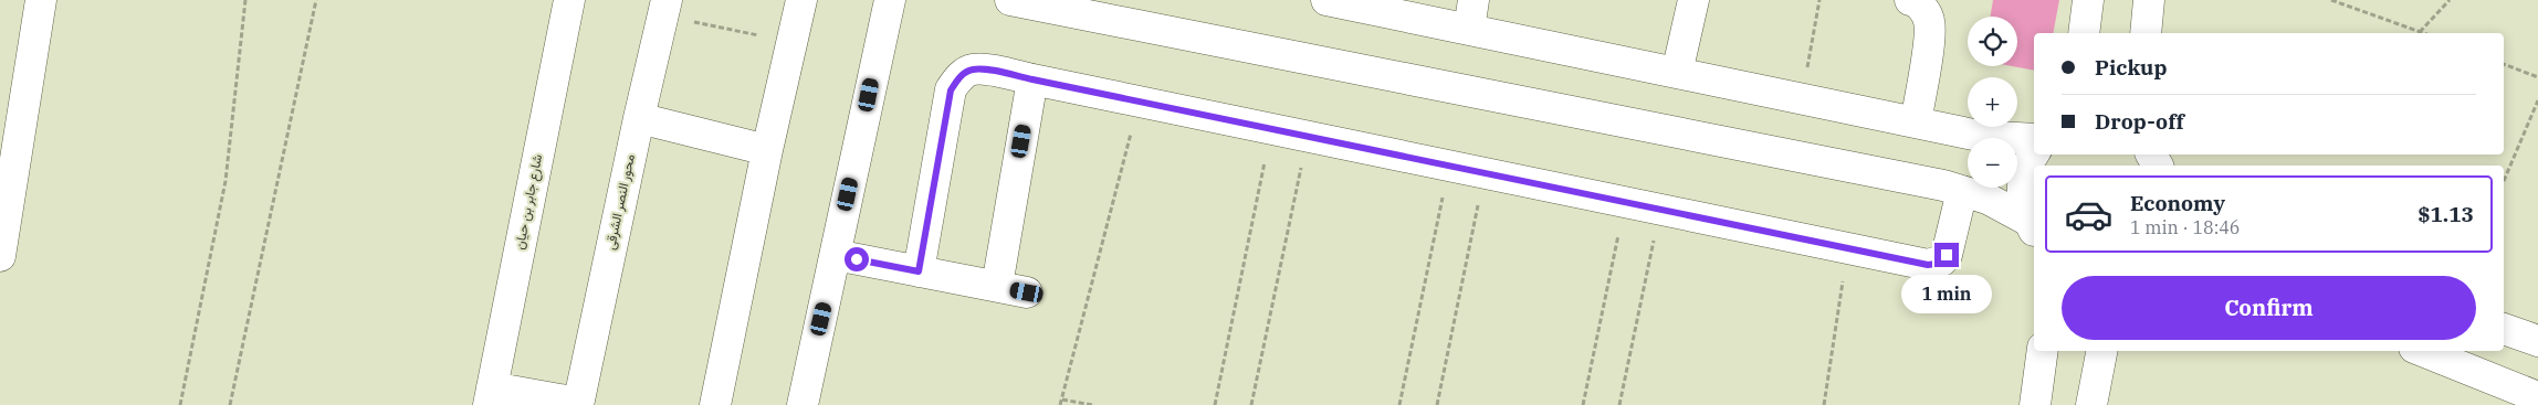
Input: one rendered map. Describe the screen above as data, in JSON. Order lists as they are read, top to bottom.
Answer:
{
  "streets": {
    "street": ["شارع جابر بن حيان", "محور النصر الشرقى"]
  },
  "page": {
    "map_buttons": ["+", "−"],
    "banner": ["Pickup", "Drop-off"],
    "list": [
      {
        "name": "Economy",
        "note": "1 min · 18:46",
        "value": "$1.13"
      }
    ],
    "buttons": "Confirm",
    "bubble": "1 min"
  }
}
